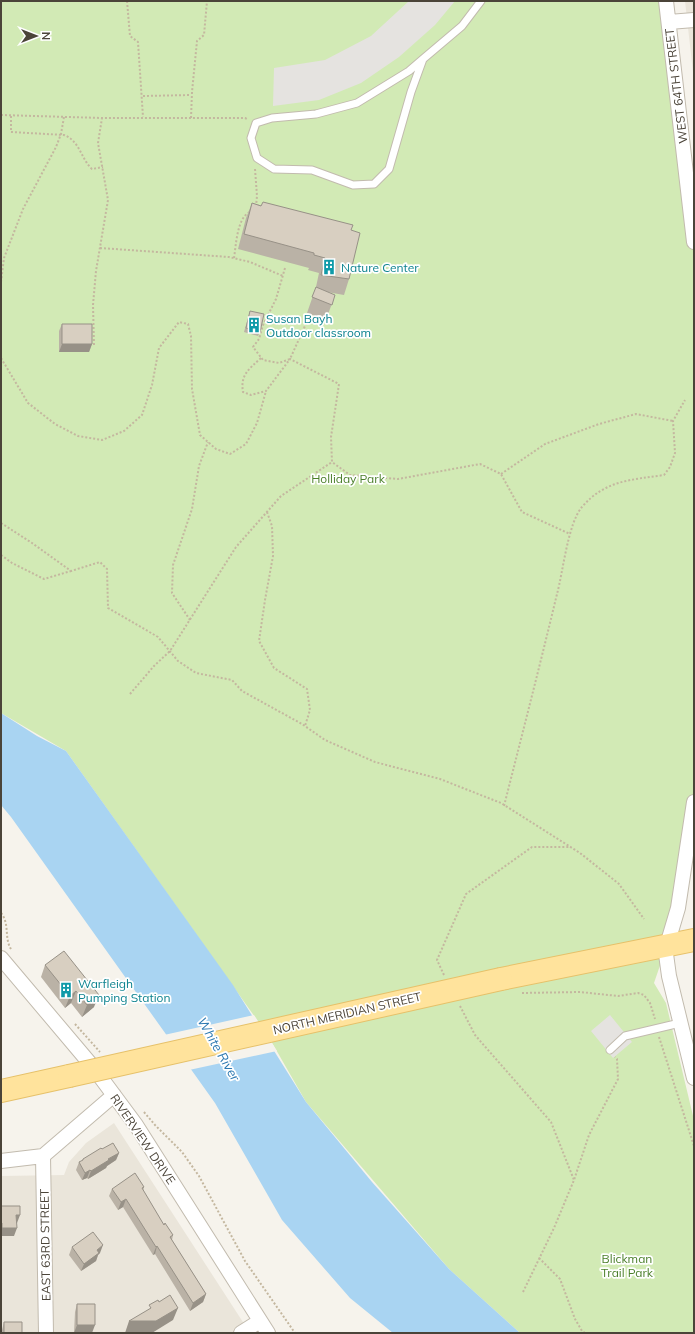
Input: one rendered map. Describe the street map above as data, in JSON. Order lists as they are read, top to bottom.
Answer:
{
  "streets": {
    "main road": ["NORTH MERIDIAN STREET"],
    "street": ["WEST 64TH STREET", "RIVERVIEW DRIVE", "EAST 63RD STREET"]
  },
  "water": ["White River"],
  "parks": ["Holliday Park", "Blickman Trail Park"],
  "places": {
    "building": ["Nature Center", "Susan Bayh Outdoor classroom", "Warfleigh Pumping Station"]
  },
  "north": "right"
}
